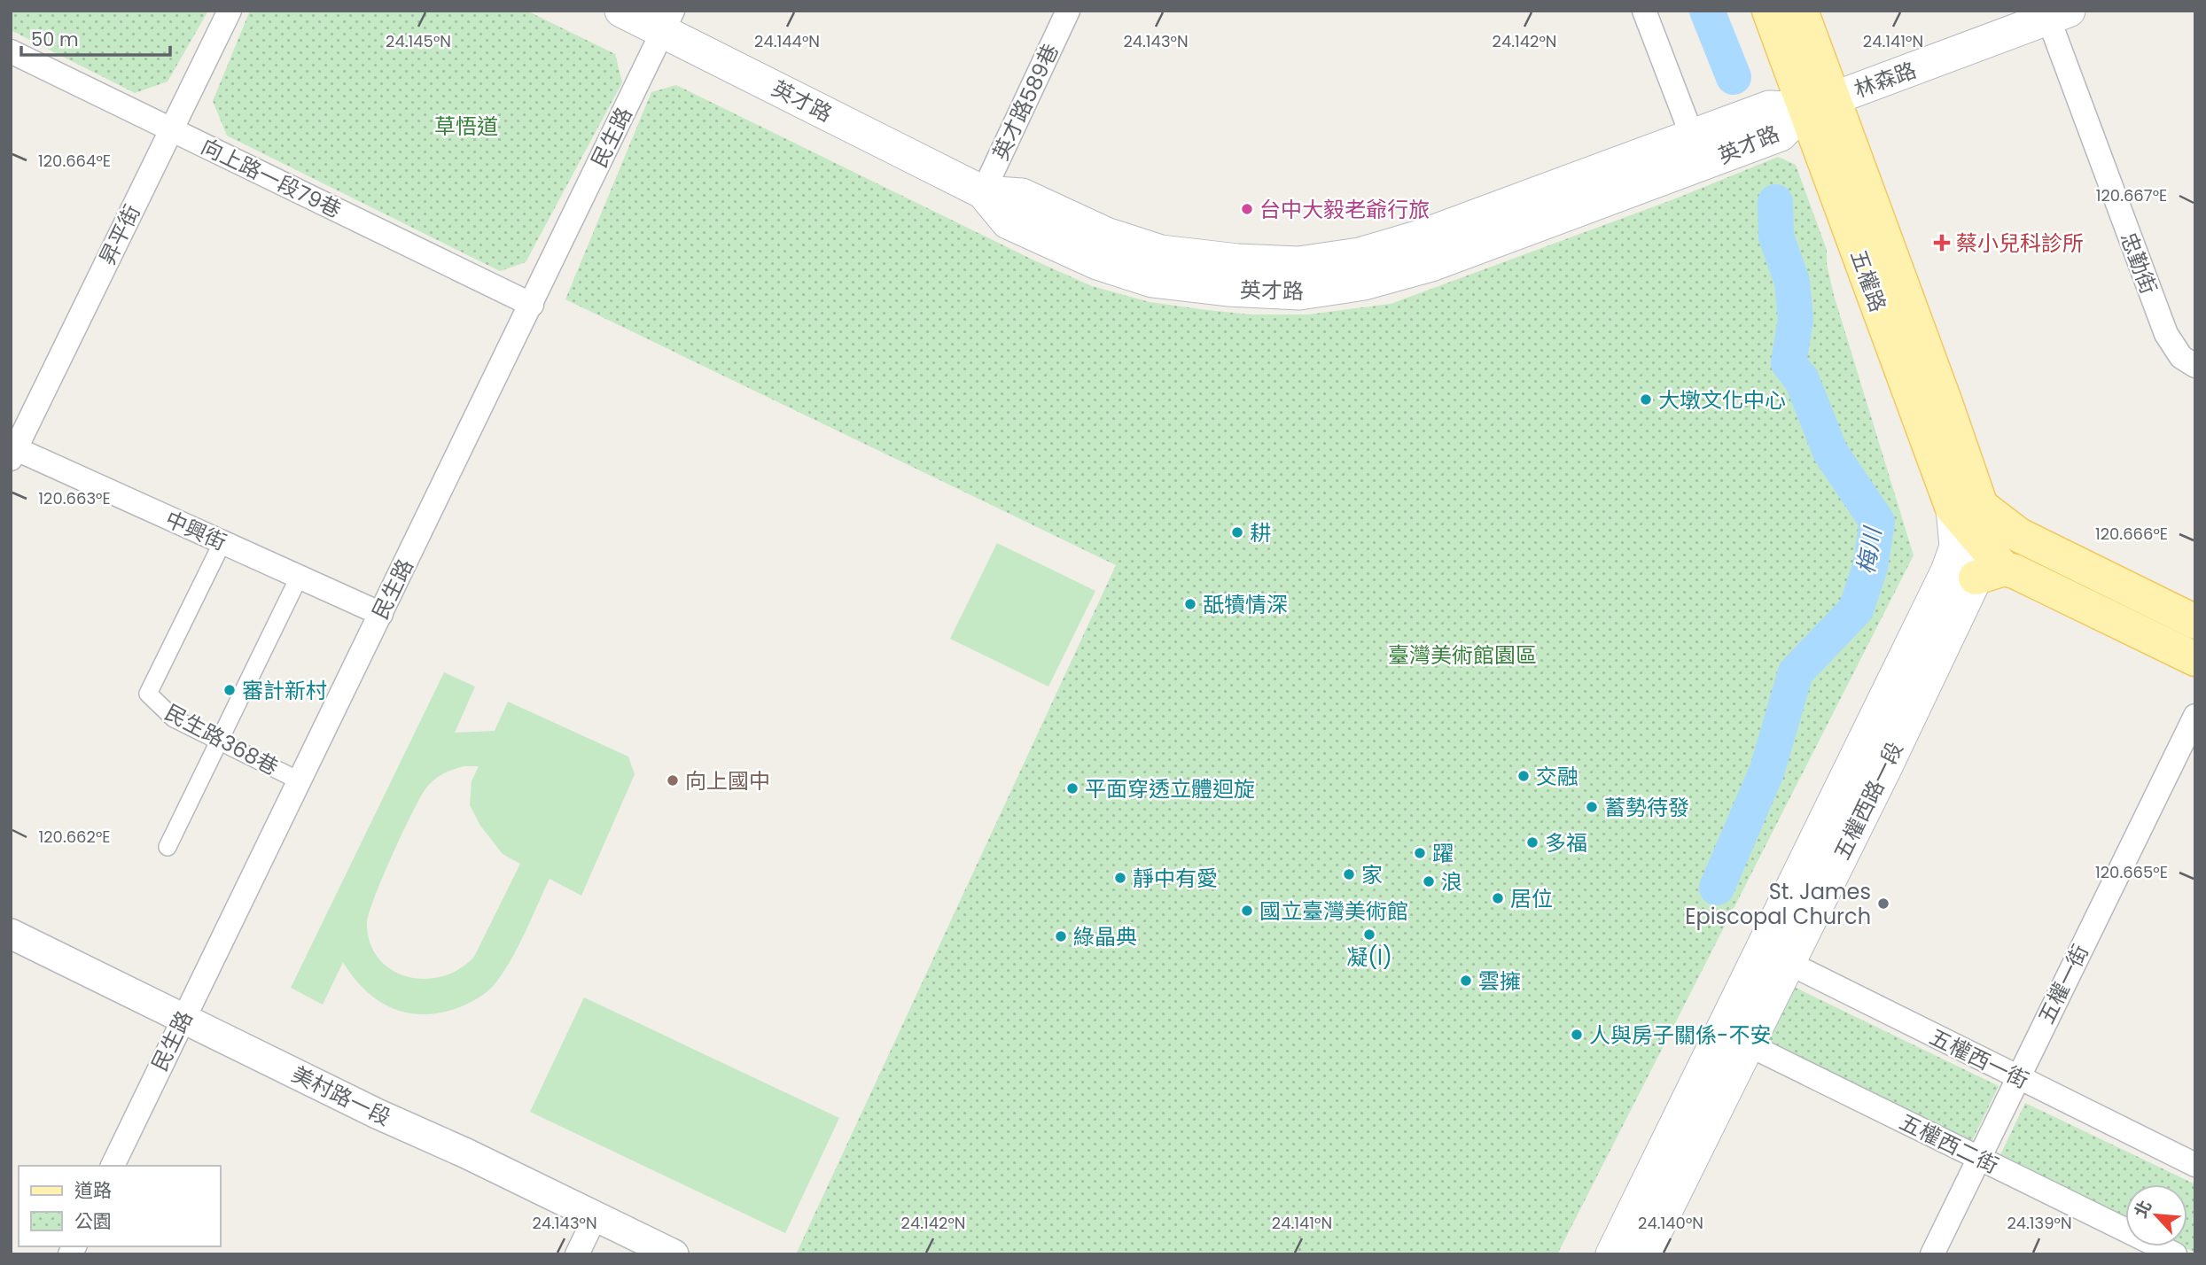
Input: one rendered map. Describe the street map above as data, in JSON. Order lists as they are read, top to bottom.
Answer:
{
  "streets": {
    "main road": [
      "林森路",
      "英才路",
      "五權路",
      "五權西路一段"
    ],
    "street": [
      "英才路589巷",
      "民生路",
      "向上路一段79巷",
      "昇平街",
      "忠勤街",
      "中興街",
      "民生路368巷",
      "五權一街",
      "五權西一街",
      "美村路一段",
      "五權西二街"
    ]
  },
  "crossings": [
    ["林森路", "英才路"],
    ["林森路", "忠勤街"],
    ["林森路", "五權路"],
    ["英才路", "英才路589巷"],
    ["英才路", "民生路"],
    ["英才路", "五權路"],
    ["民生路", "向上路一段79巷"],
    ["民生路", "中興街"],
    ["民生路", "民生路368巷"],
    ["民生路", "美村路一段"],
    ["向上路一段79巷", "昇平街"],
    ["昇平街", "中興街"],
    ["五權路", "五權西路一段"],
    ["中興街", "民生路368巷"],
    ["五權西路一段", "五權西一街"],
    ["五權西路一段", "五權西二街"],
    ["五權一街", "五權西一街"],
    ["五權一街", "五權西二街"]
  ],
  "water": ["梅川"],
  "parks": ["草悟道", "臺灣美術館園區"],
  "places": {
    "other": [
      "台中大毅老爺行旅",
      "大墩文化中心",
      "耕",
      "舐犢情深",
      "審計新村",
      "交融",
      "向上國中",
      "平面穿透立體迴旋",
      "蓄勢待發",
      "多福",
      "躍",
      "家",
      "靜中有愛",
      "浪",
      "居位",
      "St. James Episcopal Church",
      "國立臺灣美術館",
      "凝(I)",
      "綠晶典",
      "雲擁",
      "人與房子關係-不安"
    ],
    "health": ["蔡小兒科診所"]
  },
  "legend": ["道路", "公園"],
  "scale_bar": "50 m",
  "north": "top left",
  "coordinates": [
    "24.145°N",
    "24.144°N",
    "24.143°N",
    "24.142°N",
    "24.141°N",
    "120.664°E",
    "120.667°E",
    "120.663°E",
    "120.666°E",
    "120.662°E",
    "120.665°E",
    "24.140°N",
    "24.139°N"
  ]
}
